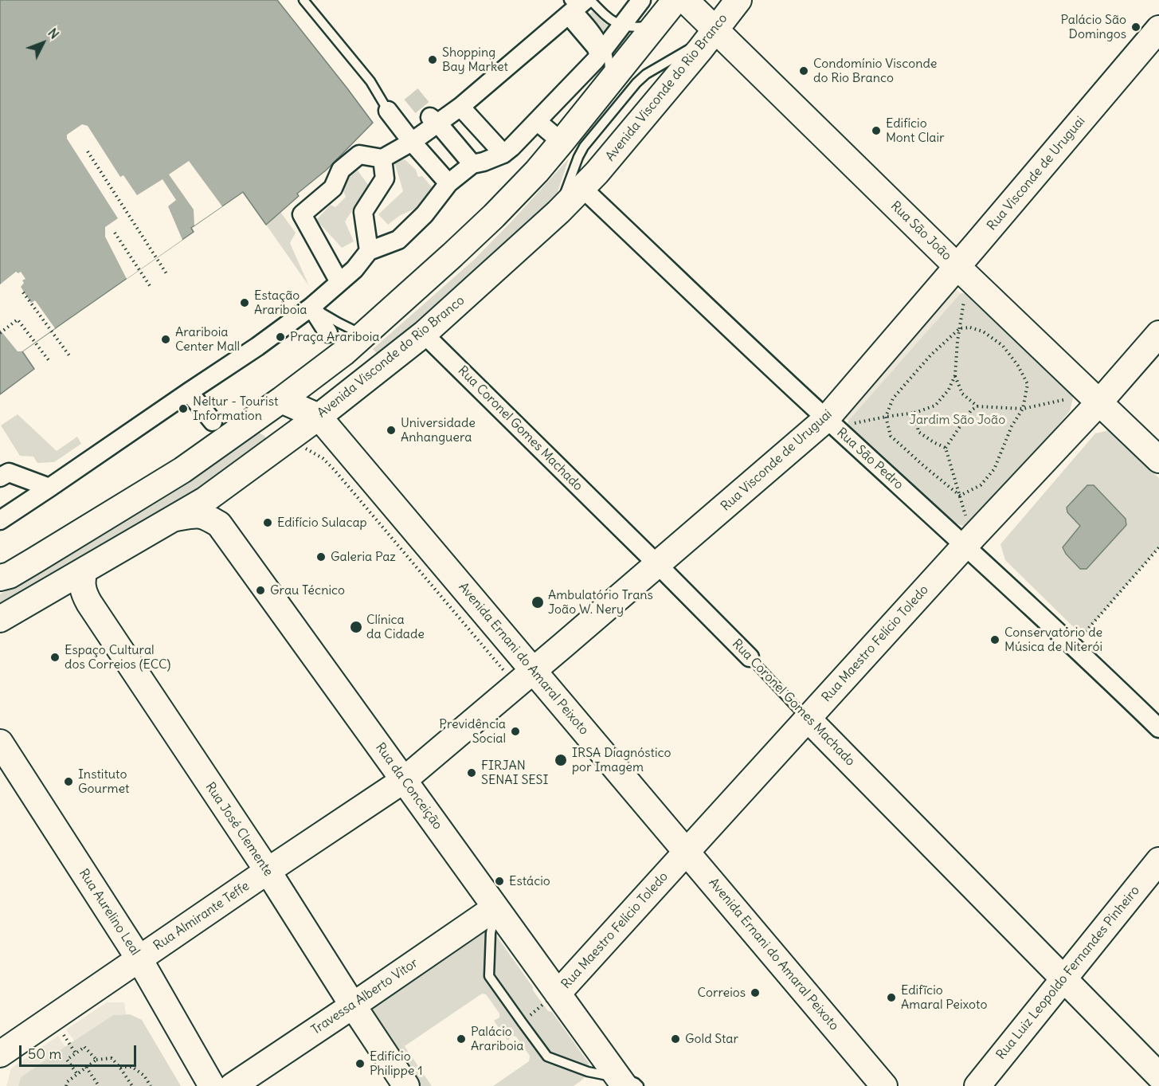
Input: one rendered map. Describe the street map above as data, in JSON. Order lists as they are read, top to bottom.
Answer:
{
  "streets": {
    "street": [
      "Avenida Visconde do Rio Branco",
      "Rua Visconde de Uruguai",
      "Rua São João",
      "Rua Coronel Gomes Machado",
      "Rua São Pedro",
      "Rua Maestro Felício Toledo",
      "Avenida Ernani do Amaral Peixoto",
      "Rua da Conceição",
      "Rua José Clemente",
      "Rua Aurelino Leal",
      "Rua Almirante Teffe",
      "Rua Luiz Leopoldo Fernandes Pinheiro",
      "Travessa Alberto Vitor"
    ]
  },
  "crossings": [
    ["Avenida Visconde do Rio Branco", "Rua São João"],
    ["Avenida Visconde do Rio Branco", "Rua Coronel Gomes Machado"],
    ["Avenida Visconde do Rio Branco", "Rua São Pedro"],
    ["Avenida Visconde do Rio Branco", "Avenida Ernani do Amaral Peixoto"],
    ["Avenida Visconde do Rio Branco", "Rua da Conceição"],
    ["Avenida Visconde do Rio Branco", "Rua José Clemente"],
    ["Rua Visconde de Uruguai", "Rua São João"],
    ["Rua Visconde de Uruguai", "Rua Coronel Gomes Machado"],
    ["Rua Visconde de Uruguai", "Rua São Pedro"],
    ["Rua Visconde de Uruguai", "Avenida Ernani do Amaral Peixoto"],
    ["Rua Visconde de Uruguai", "Rua da Conceição"],
    ["Rua Visconde de Uruguai", "Rua Almirante Teffe"],
    ["Rua São João", "Rua Maestro Felício Toledo"],
    ["Rua Coronel Gomes Machado", "Rua Maestro Felício Toledo"],
    ["Rua Coronel Gomes Machado", "Rua Luiz Leopoldo Fernandes Pinheiro"],
    ["Rua São Pedro", "Rua Maestro Felício Toledo"],
    ["Rua Maestro Felício Toledo", "Avenida Ernani do Amaral Peixoto"],
    ["Rua Maestro Felício Toledo", "Rua da Conceição"],
    ["Rua da Conceição", "Rua Almirante Teffe"],
    ["Rua da Conceição", "Travessa Alberto Vitor"],
    ["Rua José Clemente", "Rua Almirante Teffe"],
    ["Rua José Clemente", "Travessa Alberto Vitor"],
    ["Rua Aurelino Leal", "Rua Almirante Teffe"]
  ],
  "parks": ["Jardim São João"],
  "places": [
    "Palácio São Domingos",
    "Shopping Bay Market",
    "Condomínio Visconde do Rio Branco",
    "Edifício Mont Clair",
    "Estação Arariboia",
    "Praça Arariboia",
    "Arariboia Center Mall",
    "Neltur - Tourist Information",
    "Universidade Anhanguera",
    "Edifício Sulacap",
    "Galeria Paz",
    "Grau Técnico",
    "Ambulatório Trans João W. Nery",
    "Clínica da Cidade",
    "Conservatório de Música de Niterói",
    "Espaço Cultural dos Correios (ECC)",
    "Previdência Social",
    "IRSA Diagnóstico por Imagem",
    "FIRJAN SENAI SESI",
    "Instituto Gourmet",
    "Estácio",
    "Correios",
    "Edifĩcio Amaral Peixoto",
    "Palácio Arariboia",
    "Gold Star",
    "Edifício Philippe 1"
  ],
  "scale_bar": "50 m",
  "north": "top right"
}
